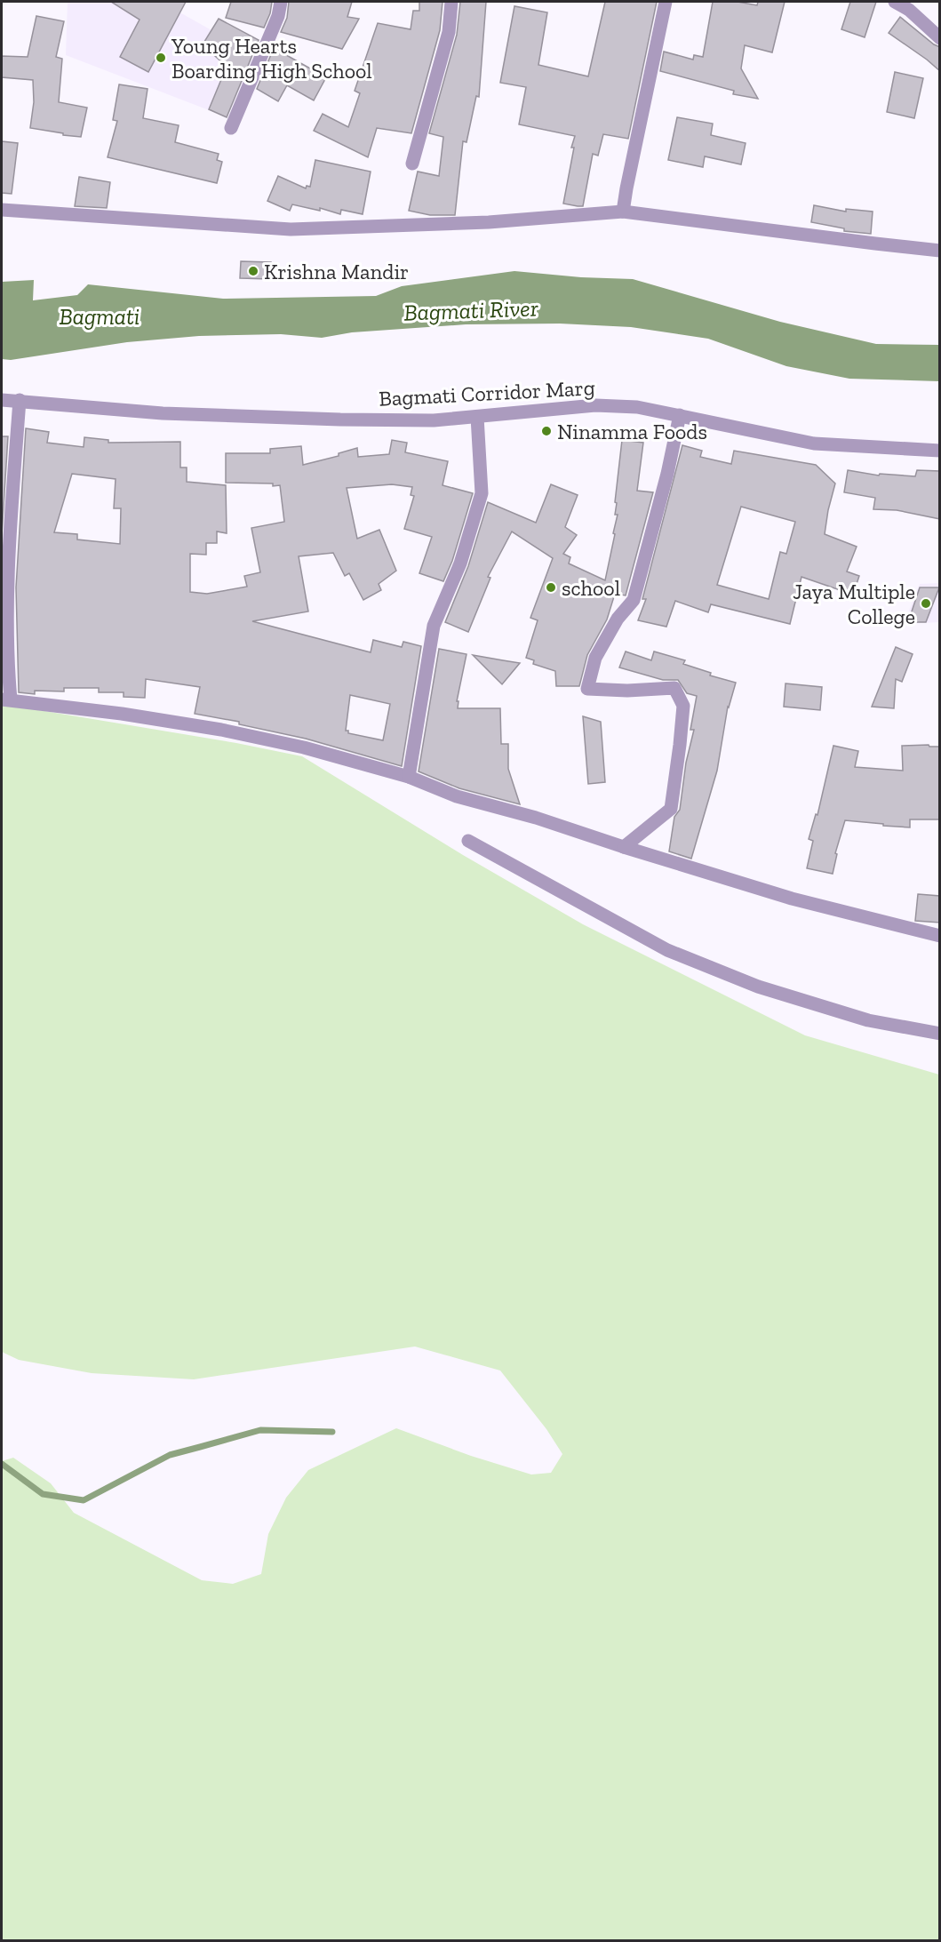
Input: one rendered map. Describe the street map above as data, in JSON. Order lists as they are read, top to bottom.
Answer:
{
  "streets": {
    "street": ["Bagmati Corridor Marg"]
  },
  "water": ["Bagmati River", "Bagmati"],
  "places": [
    "Young Hearts Boarding High School",
    "Krishna Mandir",
    "Ninamma Foods",
    "school",
    "Jaya Multiple College"
  ]
}
